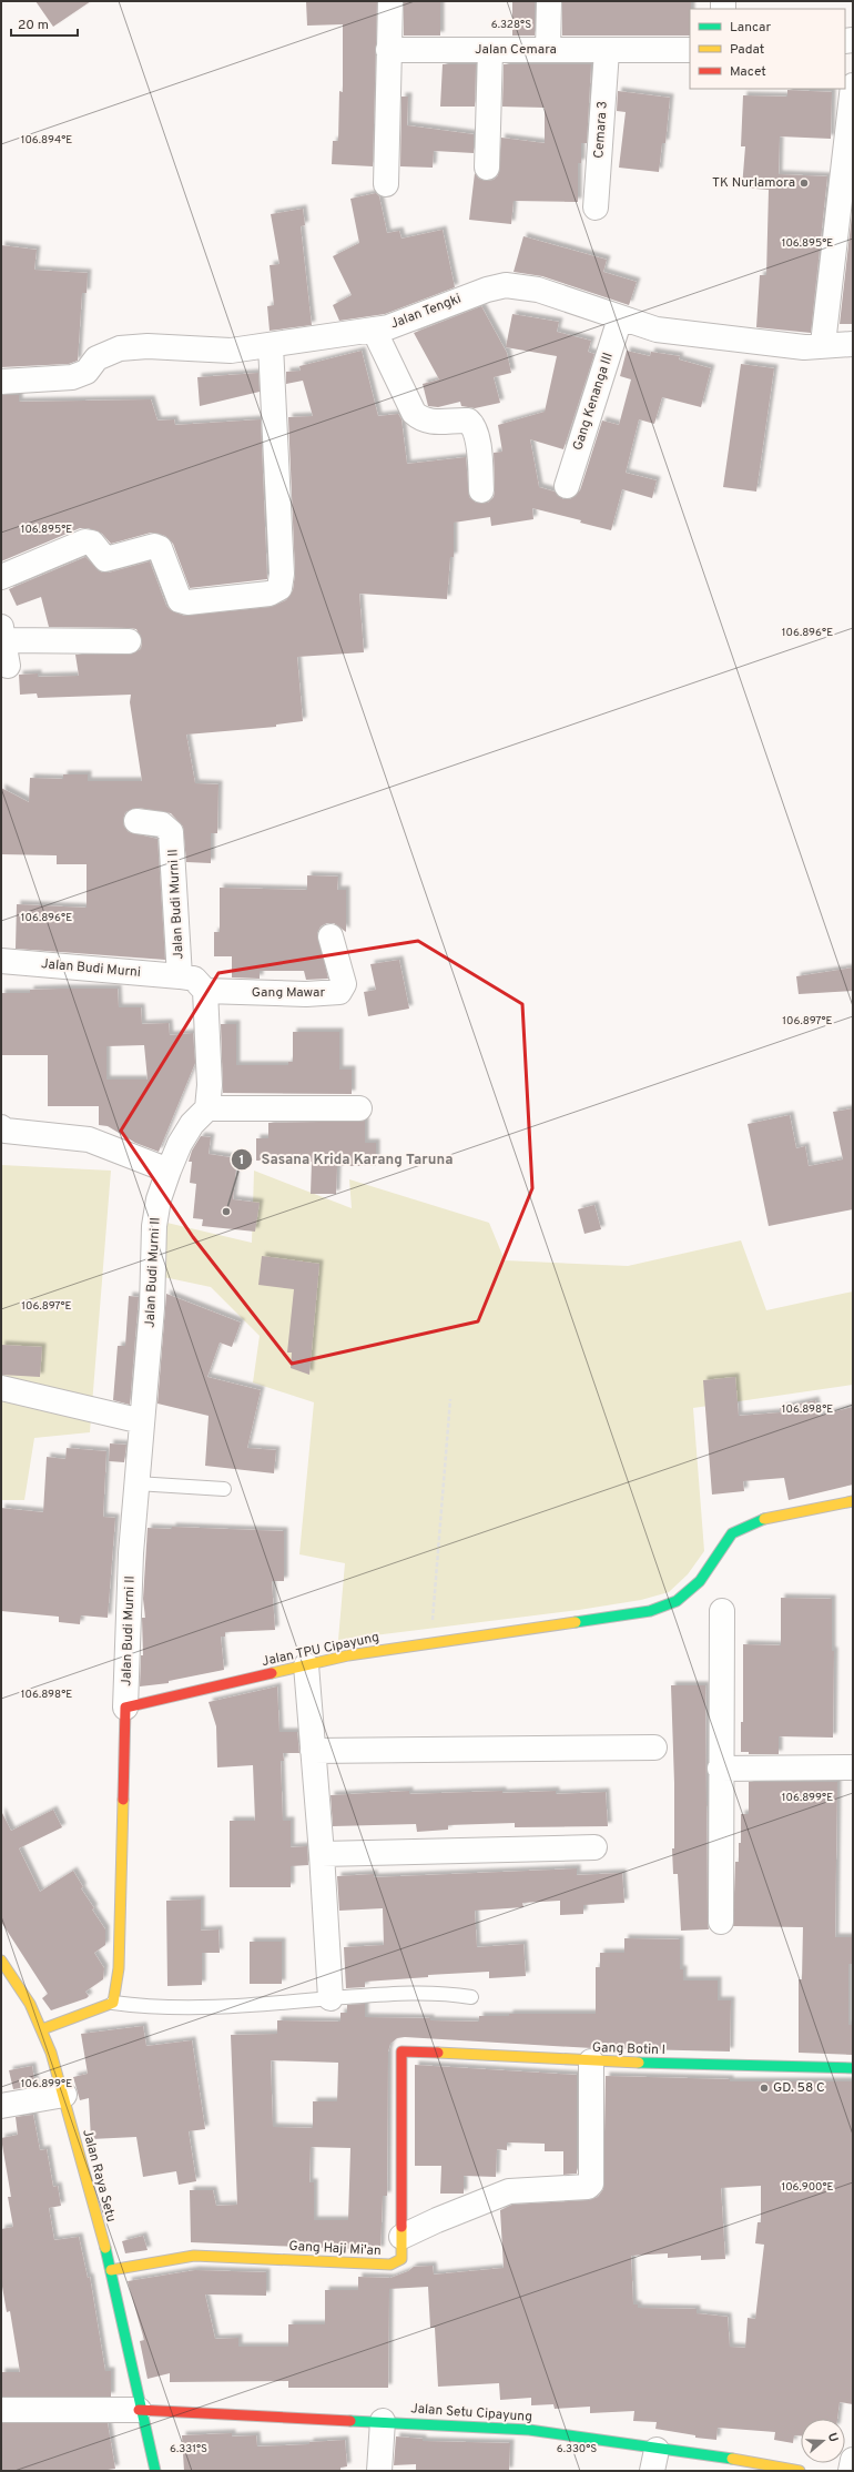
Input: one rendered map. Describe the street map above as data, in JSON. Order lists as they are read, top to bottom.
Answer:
{
  "streets": {
    "street": [
      "Jalan Cemara",
      "Cemara 3",
      "Jalan Tengki",
      "Gang Kenanga III",
      "Jalan Budi Murni II",
      "Jalan Budi Murni",
      "Gang Mawar",
      "Jalan TPU Cipayung",
      "Gang Botin I",
      "Jalan Raya Setu",
      "Gang Haji Mi'an",
      "Jalan Setu Cipayung"
    ]
  },
  "crossings": [
    ["Jalan Cemara", "Cemara 3"],
    ["Jalan Tengki", "Gang Kenanga III"],
    ["Jalan Budi Murni II", "Jalan Budi Murni"],
    ["Jalan Budi Murni II", "Gang Mawar"],
    ["Jalan Budi Murni II", "Jalan TPU Cipayung"],
    ["Gang Botin I", "Gang Haji Mi'an"],
    ["Jalan Raya Setu", "Gang Haji Mi'an"],
    ["Jalan Raya Setu", "Jalan Setu Cipayung"]
  ],
  "places": ["TK Nurlamora", "Sasana Krida Karang Taruna", "GD. 58 C"],
  "legend": ["Lancar", "Padat", "Macet"],
  "scale_bar": "20 m",
  "north": "right",
  "coordinates": [
    "6.328°S",
    "106.894°E",
    "106.895°E",
    "106.896°E",
    "106.897°E",
    "106.898°E",
    "106.899°E",
    "106.900°E",
    "6.331°S",
    "6.330°S"
  ]
}
